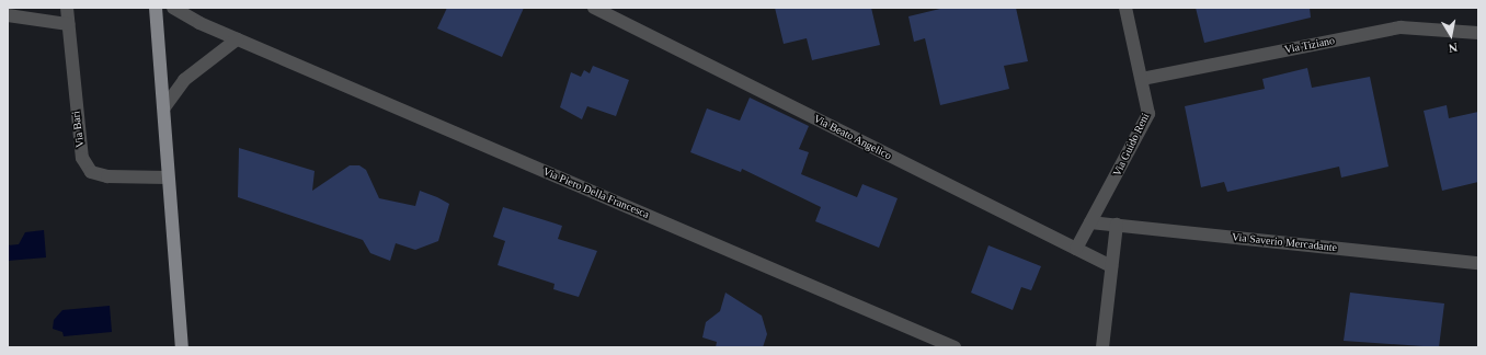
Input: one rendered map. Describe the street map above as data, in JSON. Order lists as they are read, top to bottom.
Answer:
{
  "streets": {
    "street": [
      "Via Tiziano",
      "Via Bari",
      "Via Beato Angelico",
      "Via Guido Reni",
      "Via Piero Della Francesca",
      "Via Saverio Mercadante"
    ]
  },
  "crossings": [
    ["Via Tiziano", "Via Guido Reni"],
    ["Via Beato Angelico", "Via Guido Reni"],
    ["Via Guido Reni", "Via Saverio Mercadante"]
  ],
  "north": "bottom"
}
